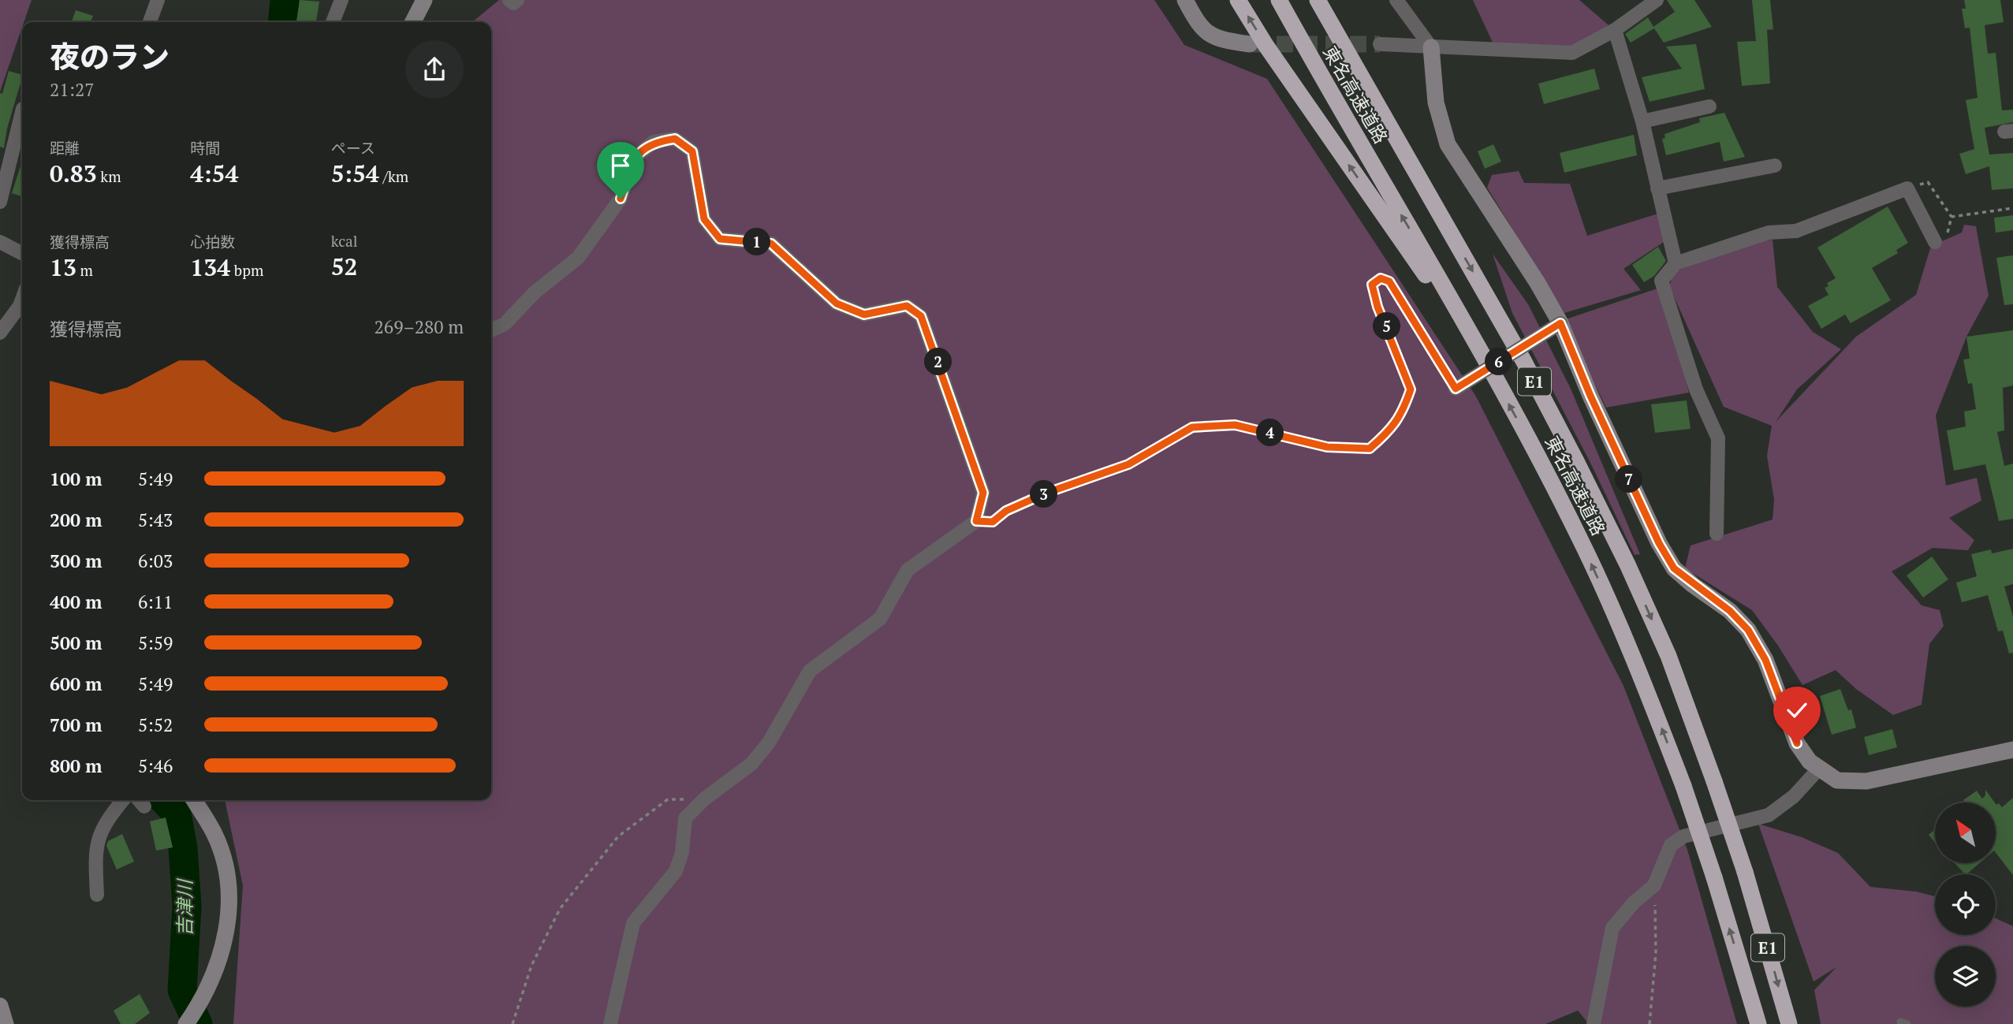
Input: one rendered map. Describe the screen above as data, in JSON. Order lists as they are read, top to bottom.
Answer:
{
  "streets": {
    "highway": ["東名高速道路", "E1"]
  },
  "water": ["吉津川"],
  "north": "top left",
  "page": {
    "heading": ["夜のラン", "21:27"],
    "stats": [
      ["距離", "0.83 km"],
      ["時間", "4:54"],
      ["ペース", "5:54 /km"],
      ["獲得標高", "13 m"],
      ["心拍数", "134 bpm"],
      ["kcal", "52"]
    ],
    "pins": [
      "1",
      "5",
      "2",
      "6",
      "4",
      "7",
      "3"
    ],
    "chart": ["獲得標高", "269–280 m"],
    "list": [
      {
        "name": "100 m",
        "note": "5:49"
      },
      {
        "name": "200 m",
        "note": "5:43"
      },
      {
        "name": "300 m",
        "note": "6:03"
      },
      {
        "name": "400 m",
        "note": "6:11"
      },
      {
        "name": "500 m",
        "note": "5:59"
      },
      {
        "name": "600 m",
        "note": "5:49"
      },
      {
        "name": "700 m",
        "note": "5:52"
      },
      {
        "name": "800 m",
        "note": "5:46"
      }
    ]
  }
}
